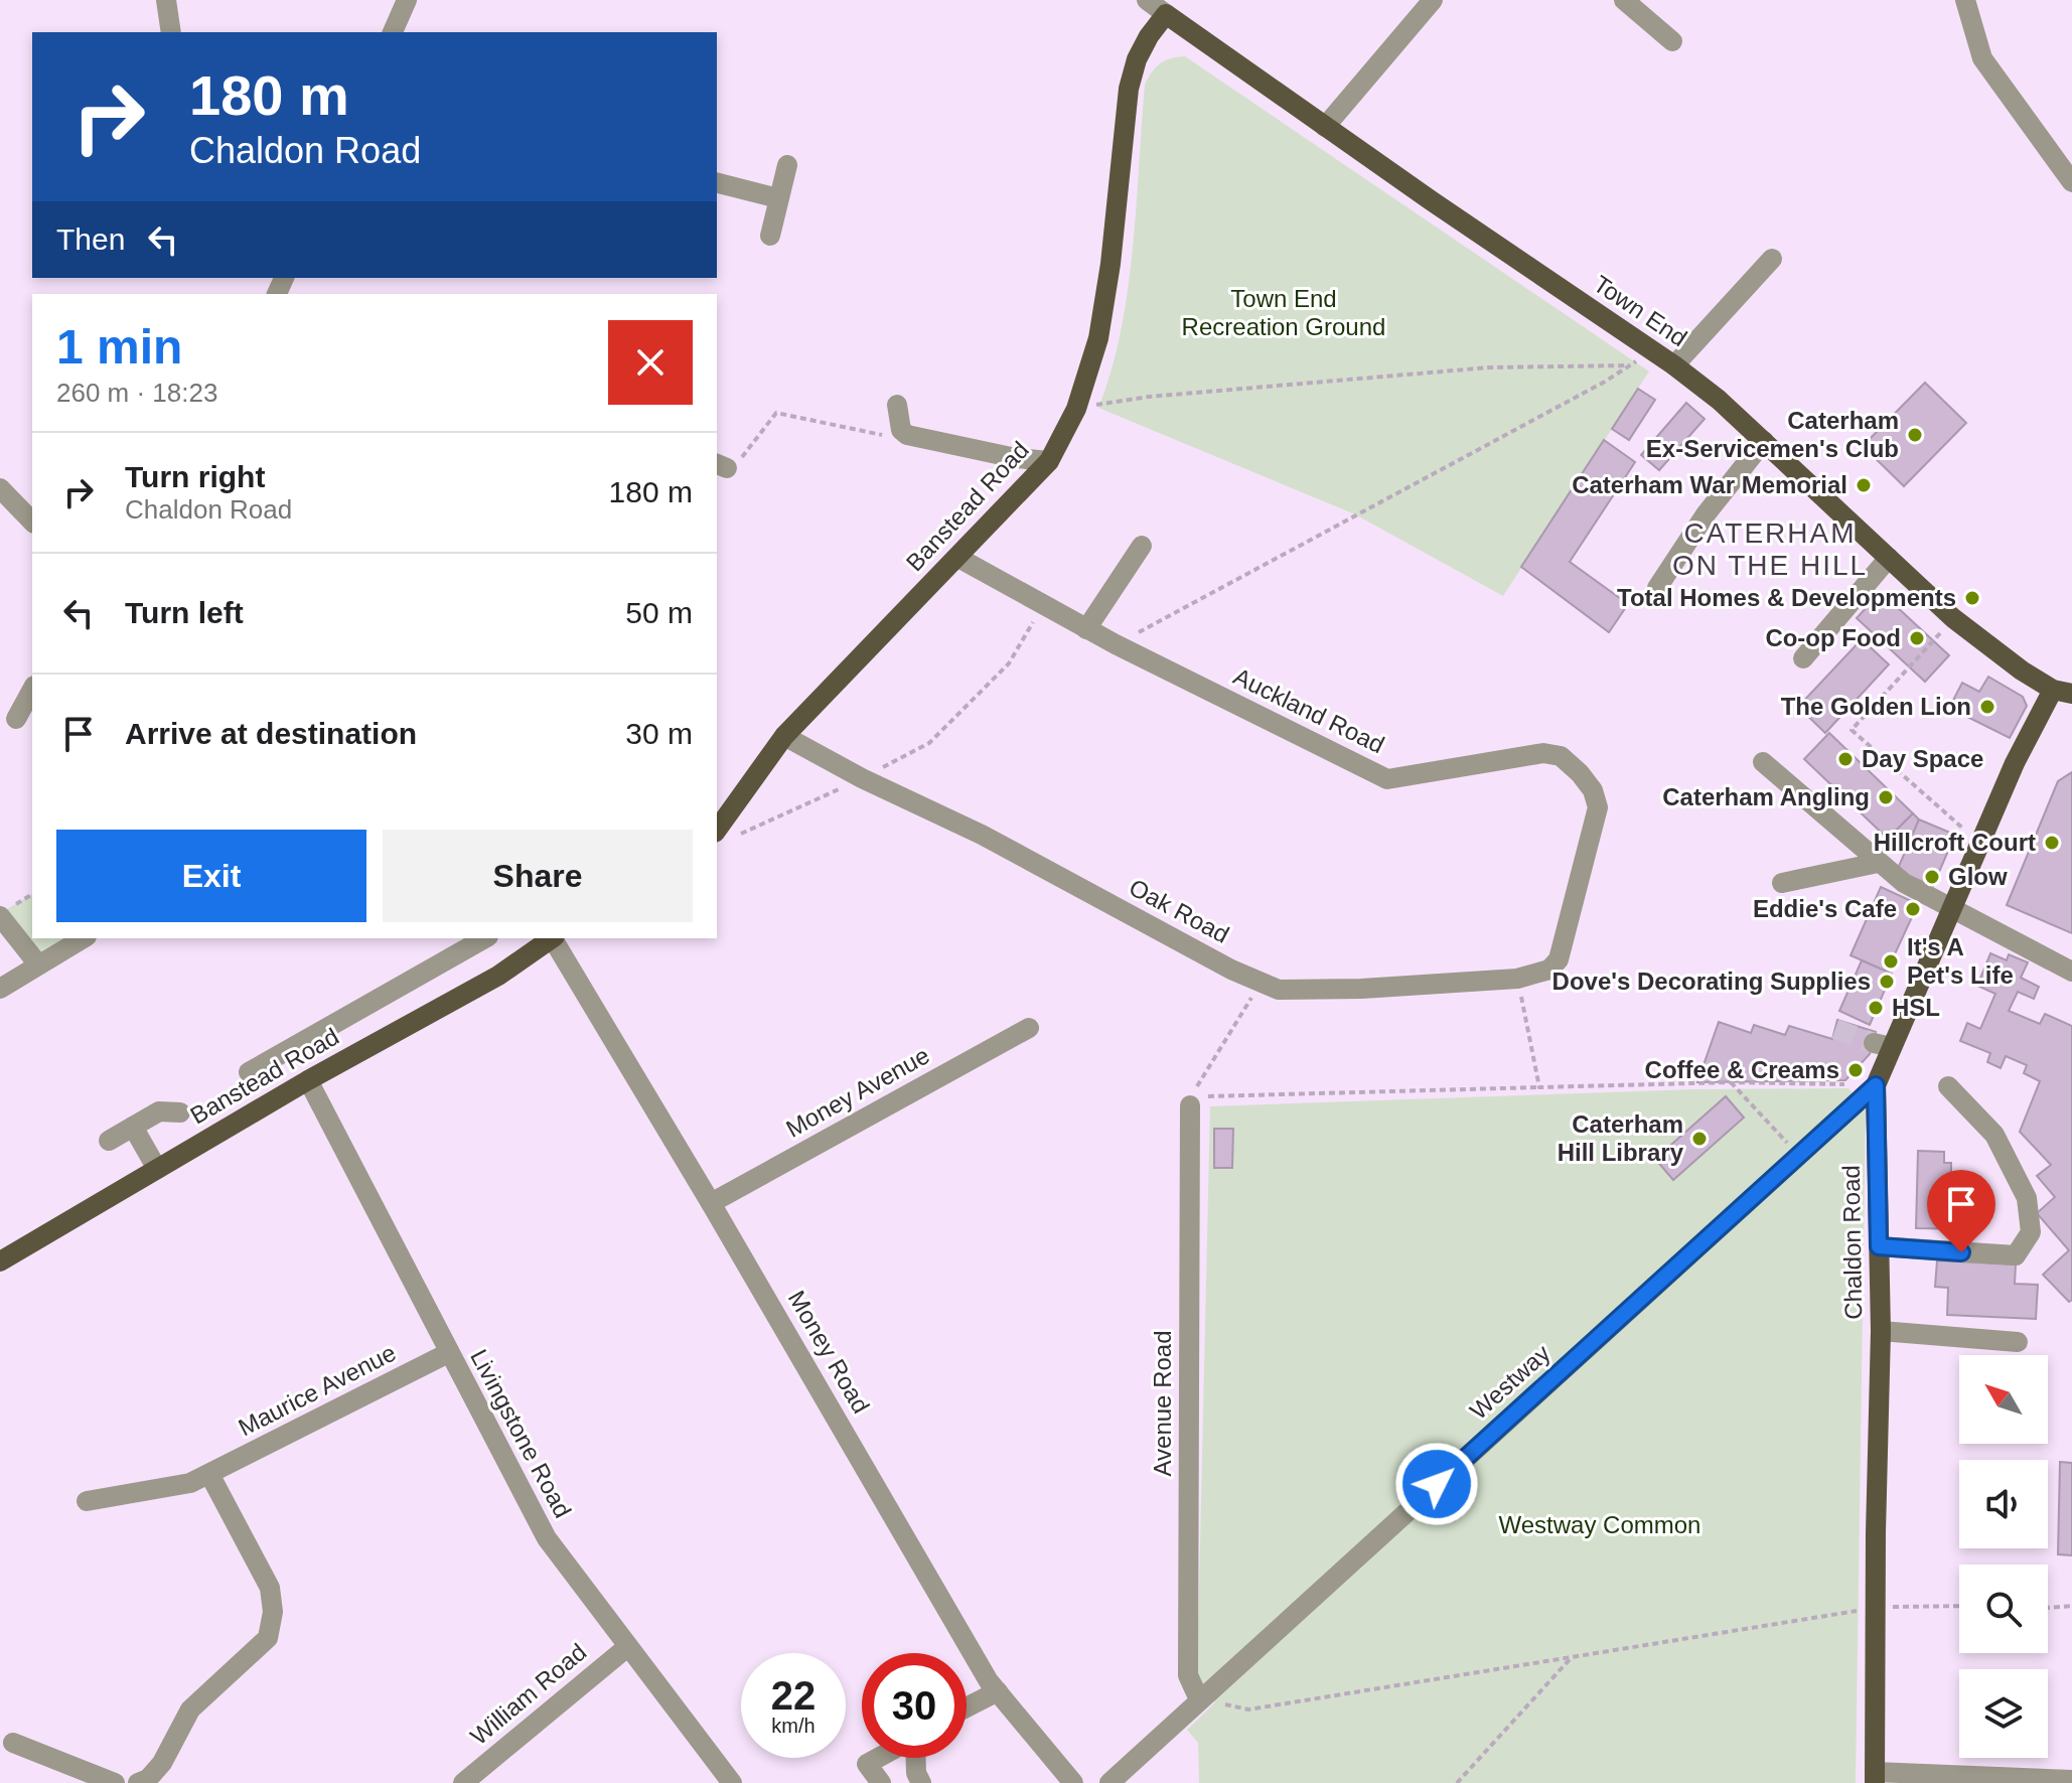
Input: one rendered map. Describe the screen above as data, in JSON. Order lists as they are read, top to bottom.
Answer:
{
  "streets": {
    "main road": ["Town End", "Banstead Road", "Chaldon Road"],
    "street": [
      "Auckland Road",
      "Oak Road",
      "Money Avenue",
      "Money Road",
      "Westway",
      "Maurice Avenue",
      "Avenue Road",
      "Livingstone Road",
      "William Road"
    ]
  },
  "crossings": [
    ["Town End", "Banstead Road"],
    ["Town End", "Chaldon Road"],
    ["Banstead Road", "Auckland Road"],
    ["Banstead Road", "Oak Road"],
    ["Banstead Road", "Livingstone Road"],
    ["Auckland Road", "Oak Road"],
    ["Money Avenue", "Money Road"],
    ["Chaldon Road", "Westway"],
    ["Westway", "Avenue Road"],
    ["Maurice Avenue", "Livingstone Road"],
    ["Livingstone Road", "William Road"]
  ],
  "districts": ["CATERHAM ON THE HILL"],
  "parks": ["Town End Recreation Ground", "Westway Common"],
  "places": [
    "Caterham Ex-Servicemen's Club",
    "Caterham War Memorial",
    "Total Homes & Developments",
    "Co-op Food",
    "The Golden Lion",
    "Day Space",
    "Caterham Angling",
    "Hillcroft Court",
    "Glow",
    "Eddie's Cafe",
    "It's A Pet's Life",
    "Dove's Decorating Supplies",
    "HSL",
    "Coffee & Creams",
    "Caterham Hill Library"
  ],
  "north": "top left",
  "page": {
    "turn": ["180 m", "Chaldon Road"],
    "then": "Then",
    "heading": ["1 min", "260 m · 18:23"],
    "list": [
      {
        "name": "Turn right",
        "note": "Chaldon Road",
        "value": "180 m"
      },
      {
        "name": "Turn left",
        "value": "50 m"
      },
      {
        "name": "Arrive at destination",
        "value": "30 m"
      }
    ],
    "buttons": ["Exit", "Share"],
    "speed": "22 km/h",
    "limit": "30"
  }
}
